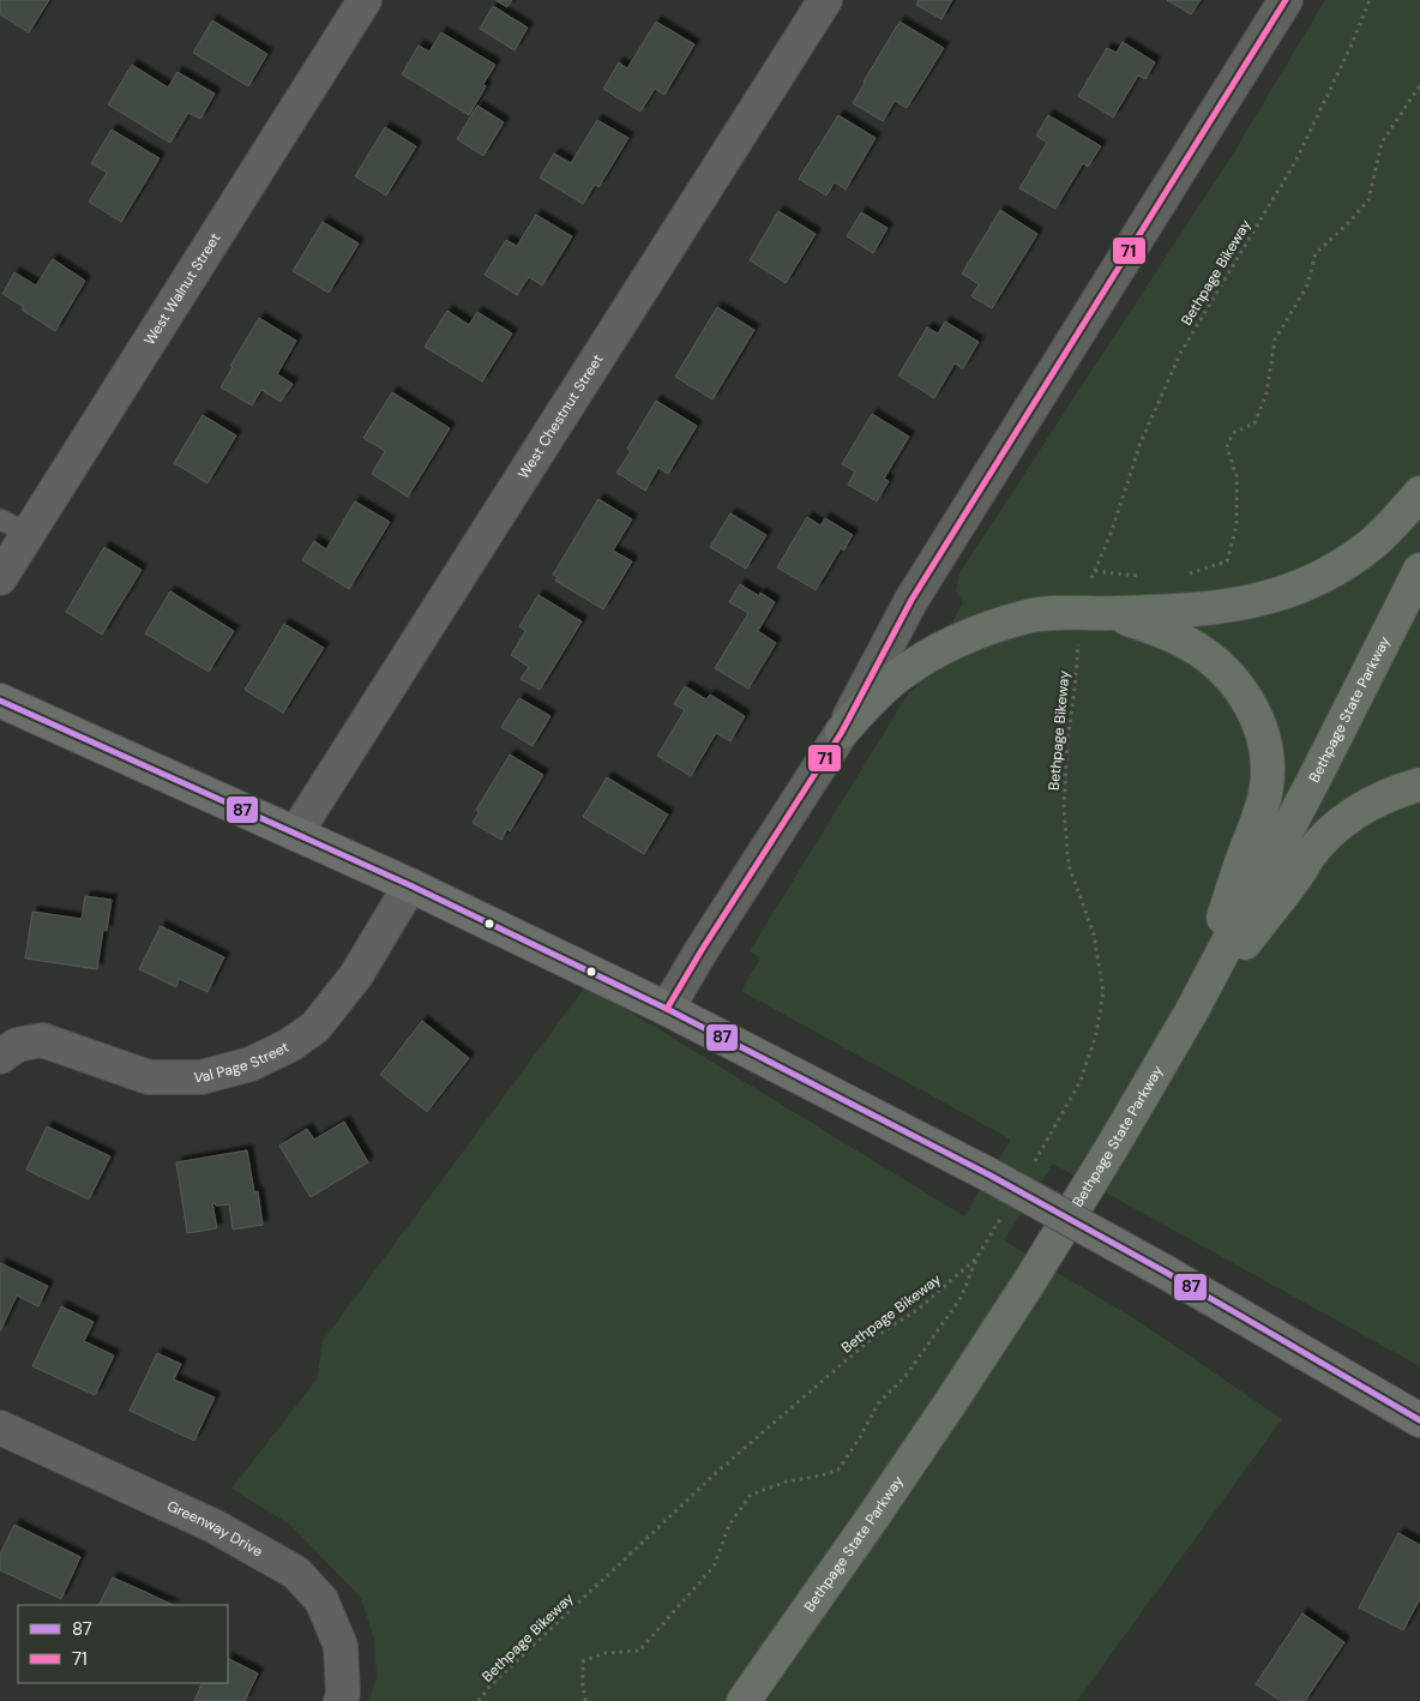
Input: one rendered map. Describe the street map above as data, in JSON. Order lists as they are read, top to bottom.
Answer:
{
  "streets": {
    "highway": ["Bethpage State Parkway"],
    "street": [
      "West Walnut Street",
      "West Chestnut Street",
      "Val Page Street",
      "Greenway Drive"
    ],
    "path": ["Bethpage Bikeway"]
  },
  "lines": ["transit line 71", "transit line 87"],
  "legend": ["87", "71"]
}
